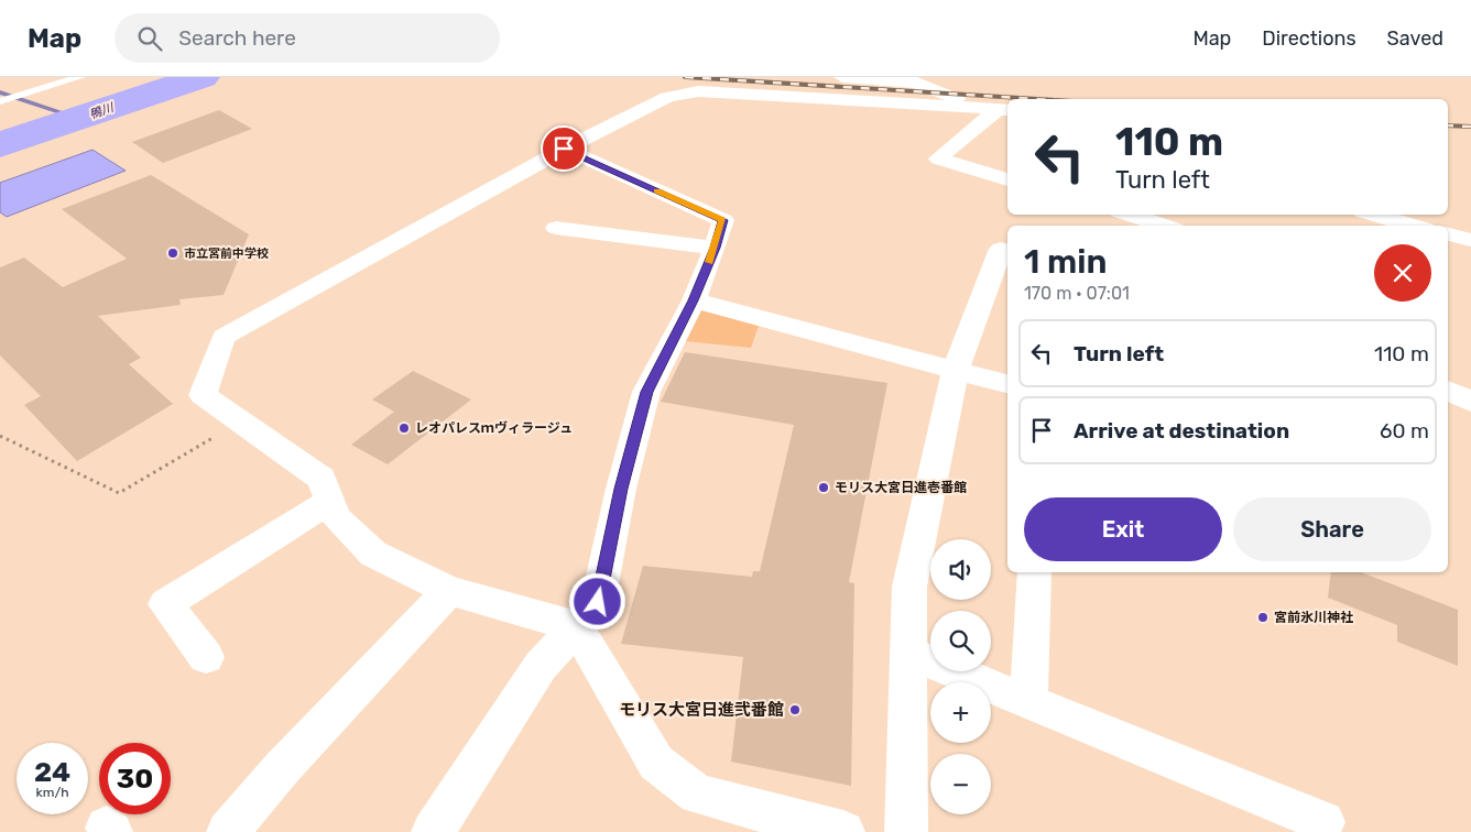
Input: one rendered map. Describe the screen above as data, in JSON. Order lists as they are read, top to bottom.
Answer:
{
  "water": ["鴨川"],
  "places": [
    "市立宮前中学校",
    "レオパレスｍヴィラージュ",
    "モリス大宮日進壱番館",
    "宮前氷川神社",
    "モリス大宮日進弐番館"
  ],
  "page": {
    "header": "Map",
    "search": "Search here",
    "nav": ["Map", "Directions", "Saved"],
    "turn": ["110 m", "Turn left"],
    "heading": ["1 min", "170 m · 07:01"],
    "list": [
      {
        "name": "Turn left",
        "value": "110 m"
      },
      {
        "name": "Arrive at destination",
        "value": "60 m"
      }
    ],
    "buttons": ["Exit", "Share"],
    "map_buttons": ["+", "−"],
    "speed": "24 km/h",
    "limit": "30"
  }
}
